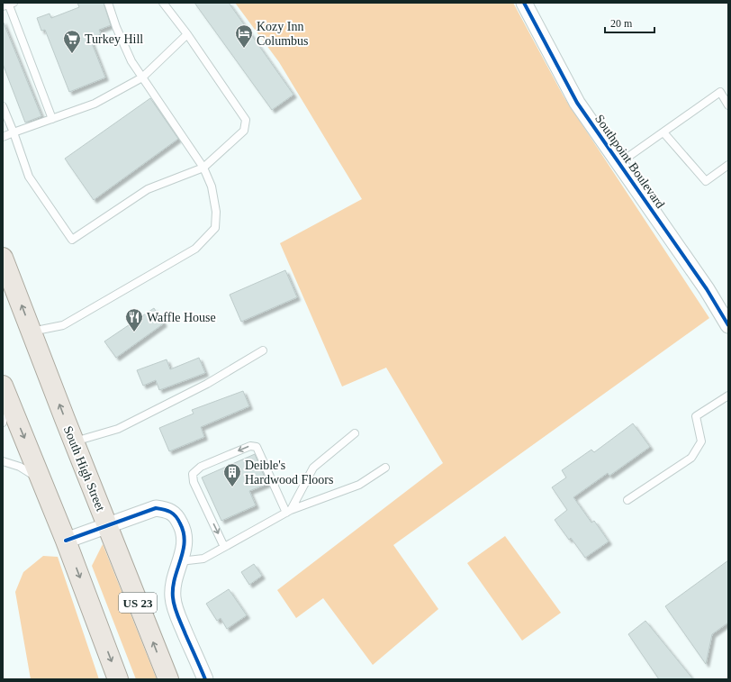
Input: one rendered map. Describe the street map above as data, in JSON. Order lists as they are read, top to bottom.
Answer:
{
  "streets": {
    "main road": ["South High Street", "US 23"],
    "street": ["Southpoint Boulevard"]
  },
  "places": {
    "hotel": ["Kozy Inn Columbus"],
    "supermarket": ["Turkey Hill"],
    "restaurant": ["Waffle House"],
    "building": ["Deible's Hardwood Floors"]
  },
  "scale_bar": "20 m"
}
